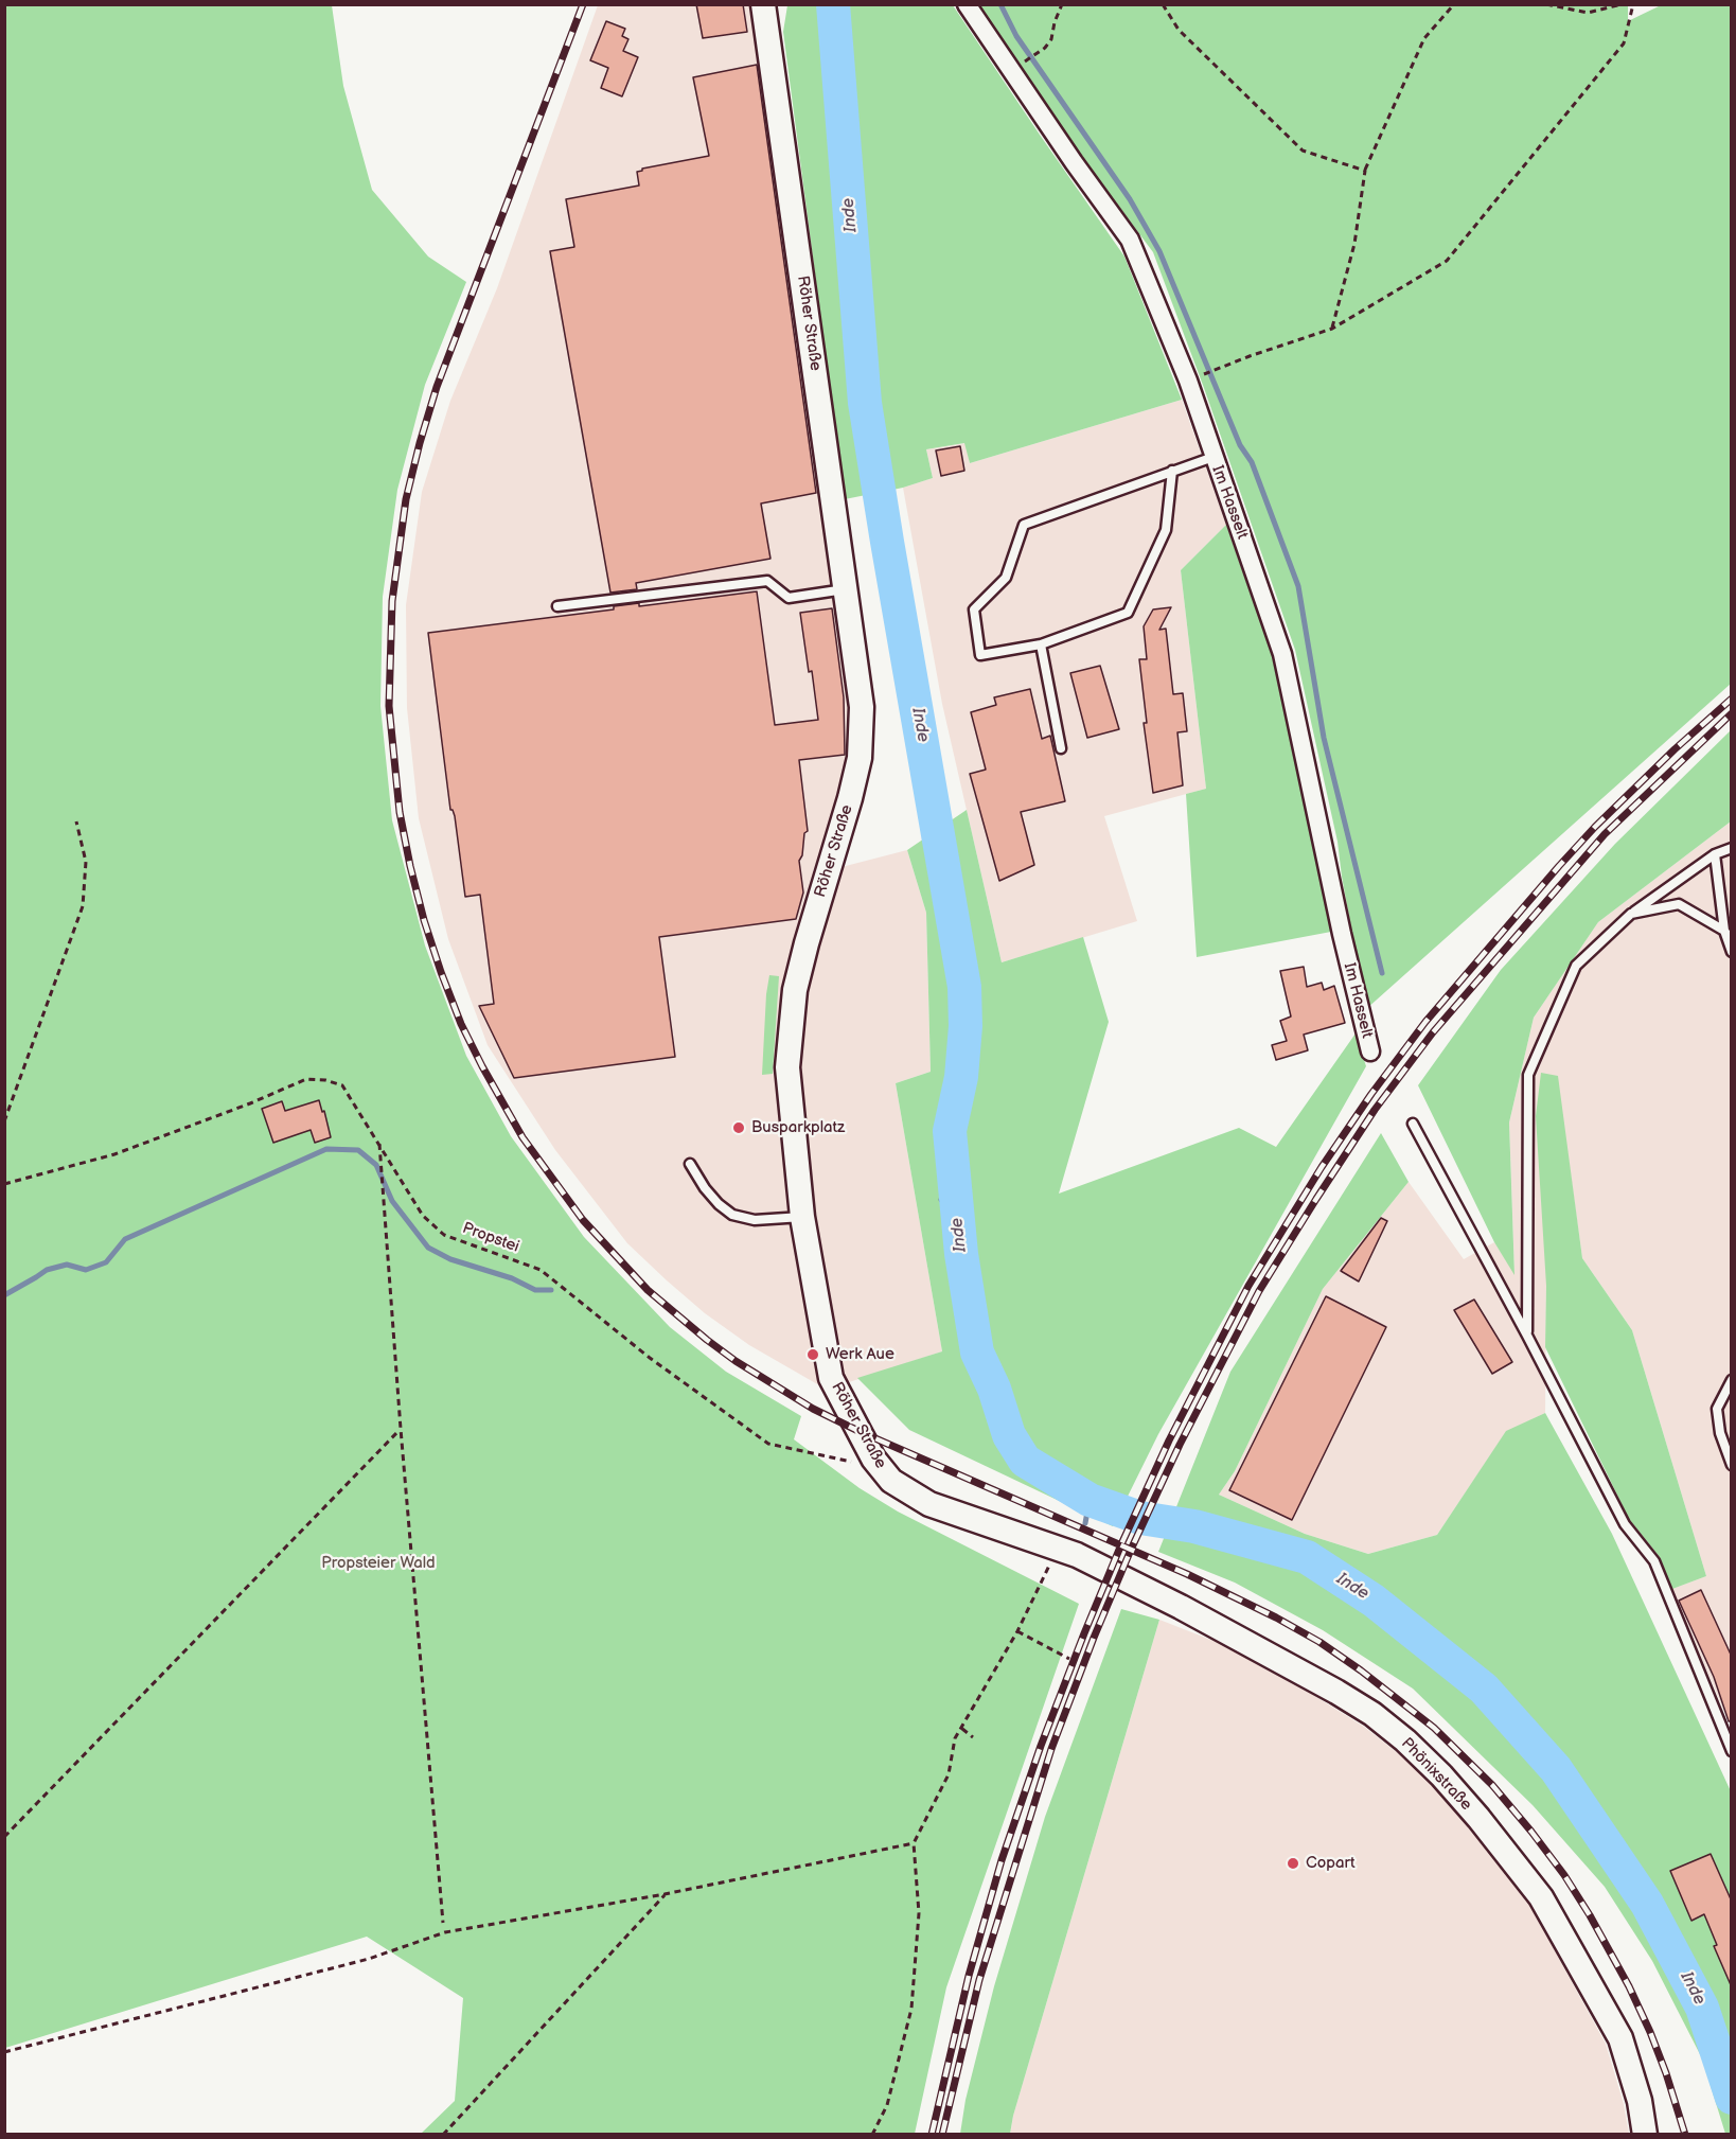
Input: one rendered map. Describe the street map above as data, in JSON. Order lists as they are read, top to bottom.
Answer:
{
  "streets": {
    "main road": ["Röher Straße", "Phönixstraße"],
    "street": ["Im Hasselt"],
    "path": ["Propstei"]
  },
  "crossings": [
    ["Röher Straße", "Phönixstraße"]
  ],
  "water": ["Inde"],
  "parks": ["Propsteier Wald"],
  "places": ["Busparkplatz", "Werk Aue", "Copart"]
}
